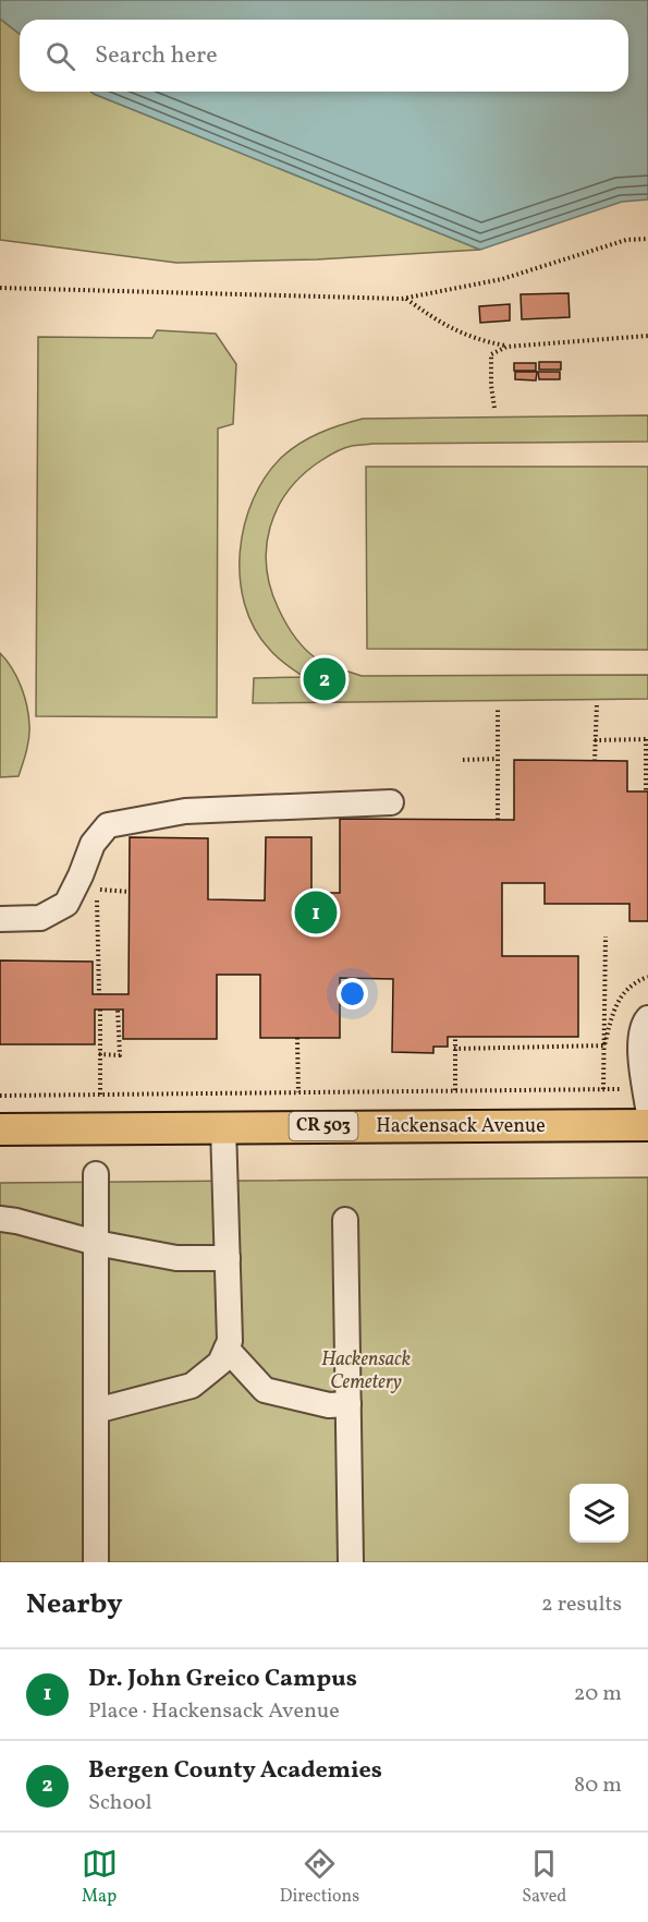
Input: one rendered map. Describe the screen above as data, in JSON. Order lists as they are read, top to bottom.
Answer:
{
  "streets": {
    "main road": ["CR 503", "Hackensack Avenue"]
  },
  "parks": ["Hackensack Cemetery"],
  "page": {
    "search": "Search here",
    "pins": ["2", "1"],
    "heading": ["Nearby", "2 results"],
    "list": [
      {
        "mark": "1",
        "name": "Dr. John Greico Campus",
        "note": "Place · Hackensack Avenue",
        "value": "20 m"
      },
      {
        "mark": "2",
        "name": "Bergen County Academies",
        "note": "School",
        "value": "80 m"
      }
    ],
    "nav": ["Map", "Directions", "Saved"]
  }
}
